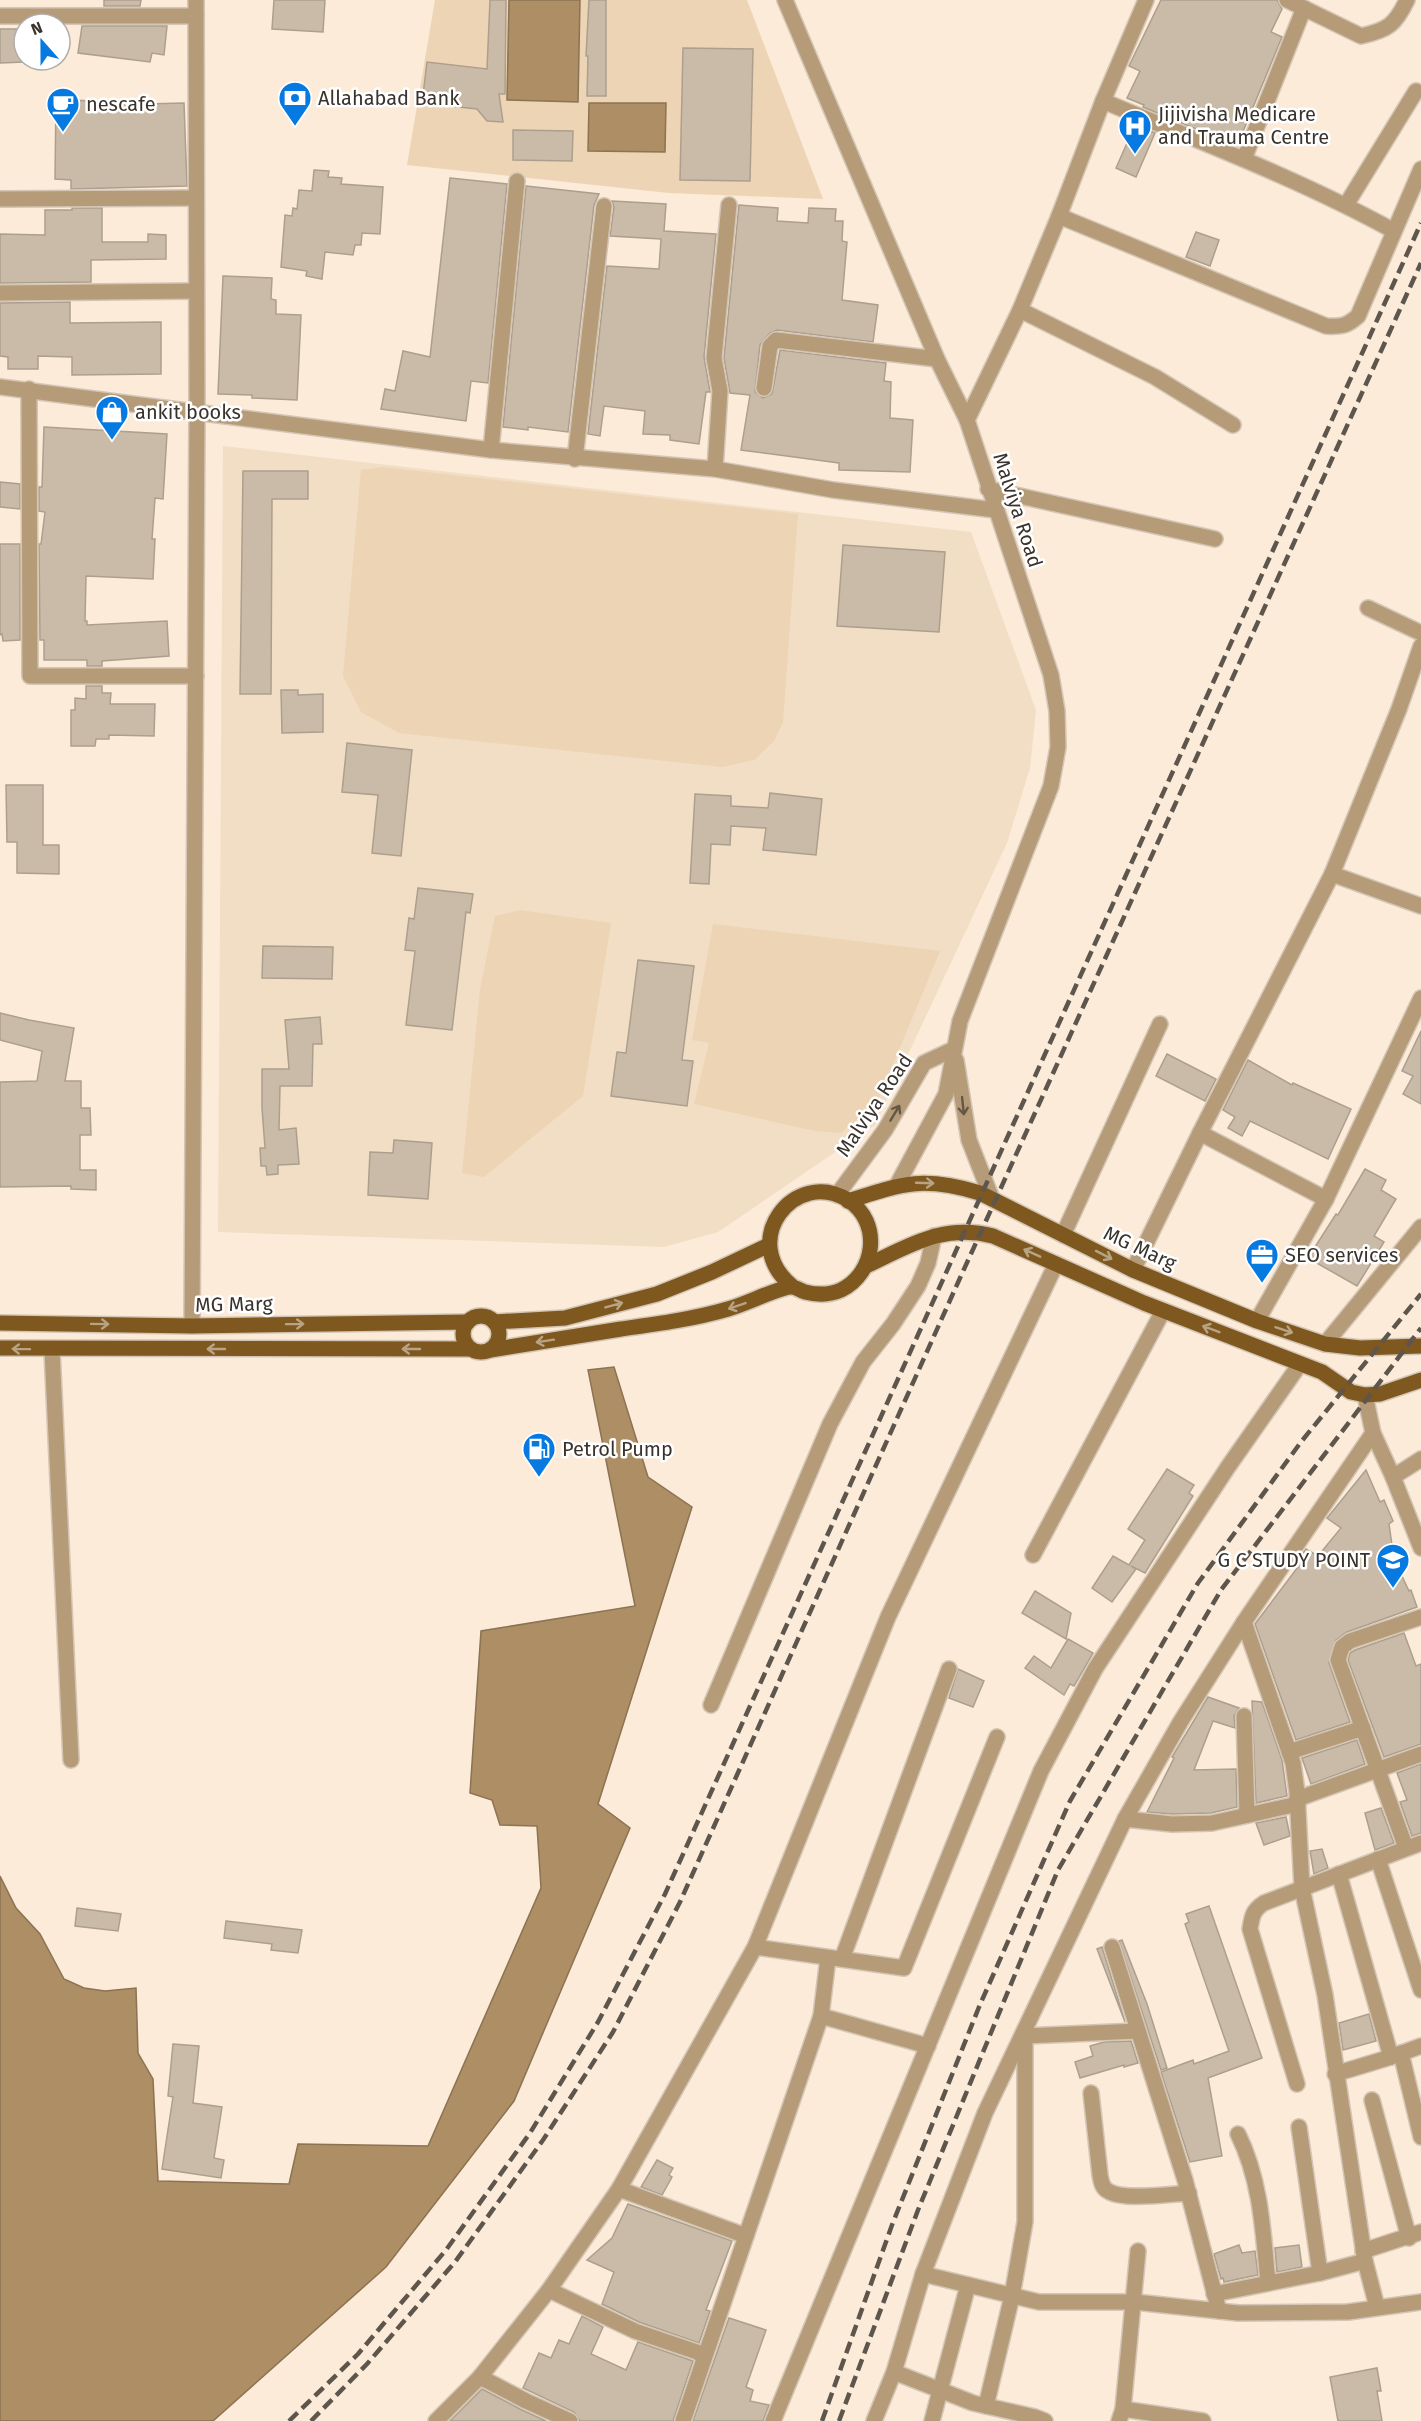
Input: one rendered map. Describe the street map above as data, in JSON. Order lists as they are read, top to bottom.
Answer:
{
  "streets": {
    "main road": ["MG Marg"],
    "street": ["Malviya Road"]
  },
  "crossings": [
    ["Malviya Road", "MG Marg"]
  ],
  "places": {
    "bank": ["Allahabad Bank"],
    "cafe": ["nescafe"],
    "hospital": ["Jijivisha Medicare and Trauma Centre"],
    "shop": ["ankit books"],
    "office": ["SEO services"],
    "fuel station": ["Petrol Pump"],
    "school or university": ["G C STUDY POINT"]
  },
  "north": "top"
}
